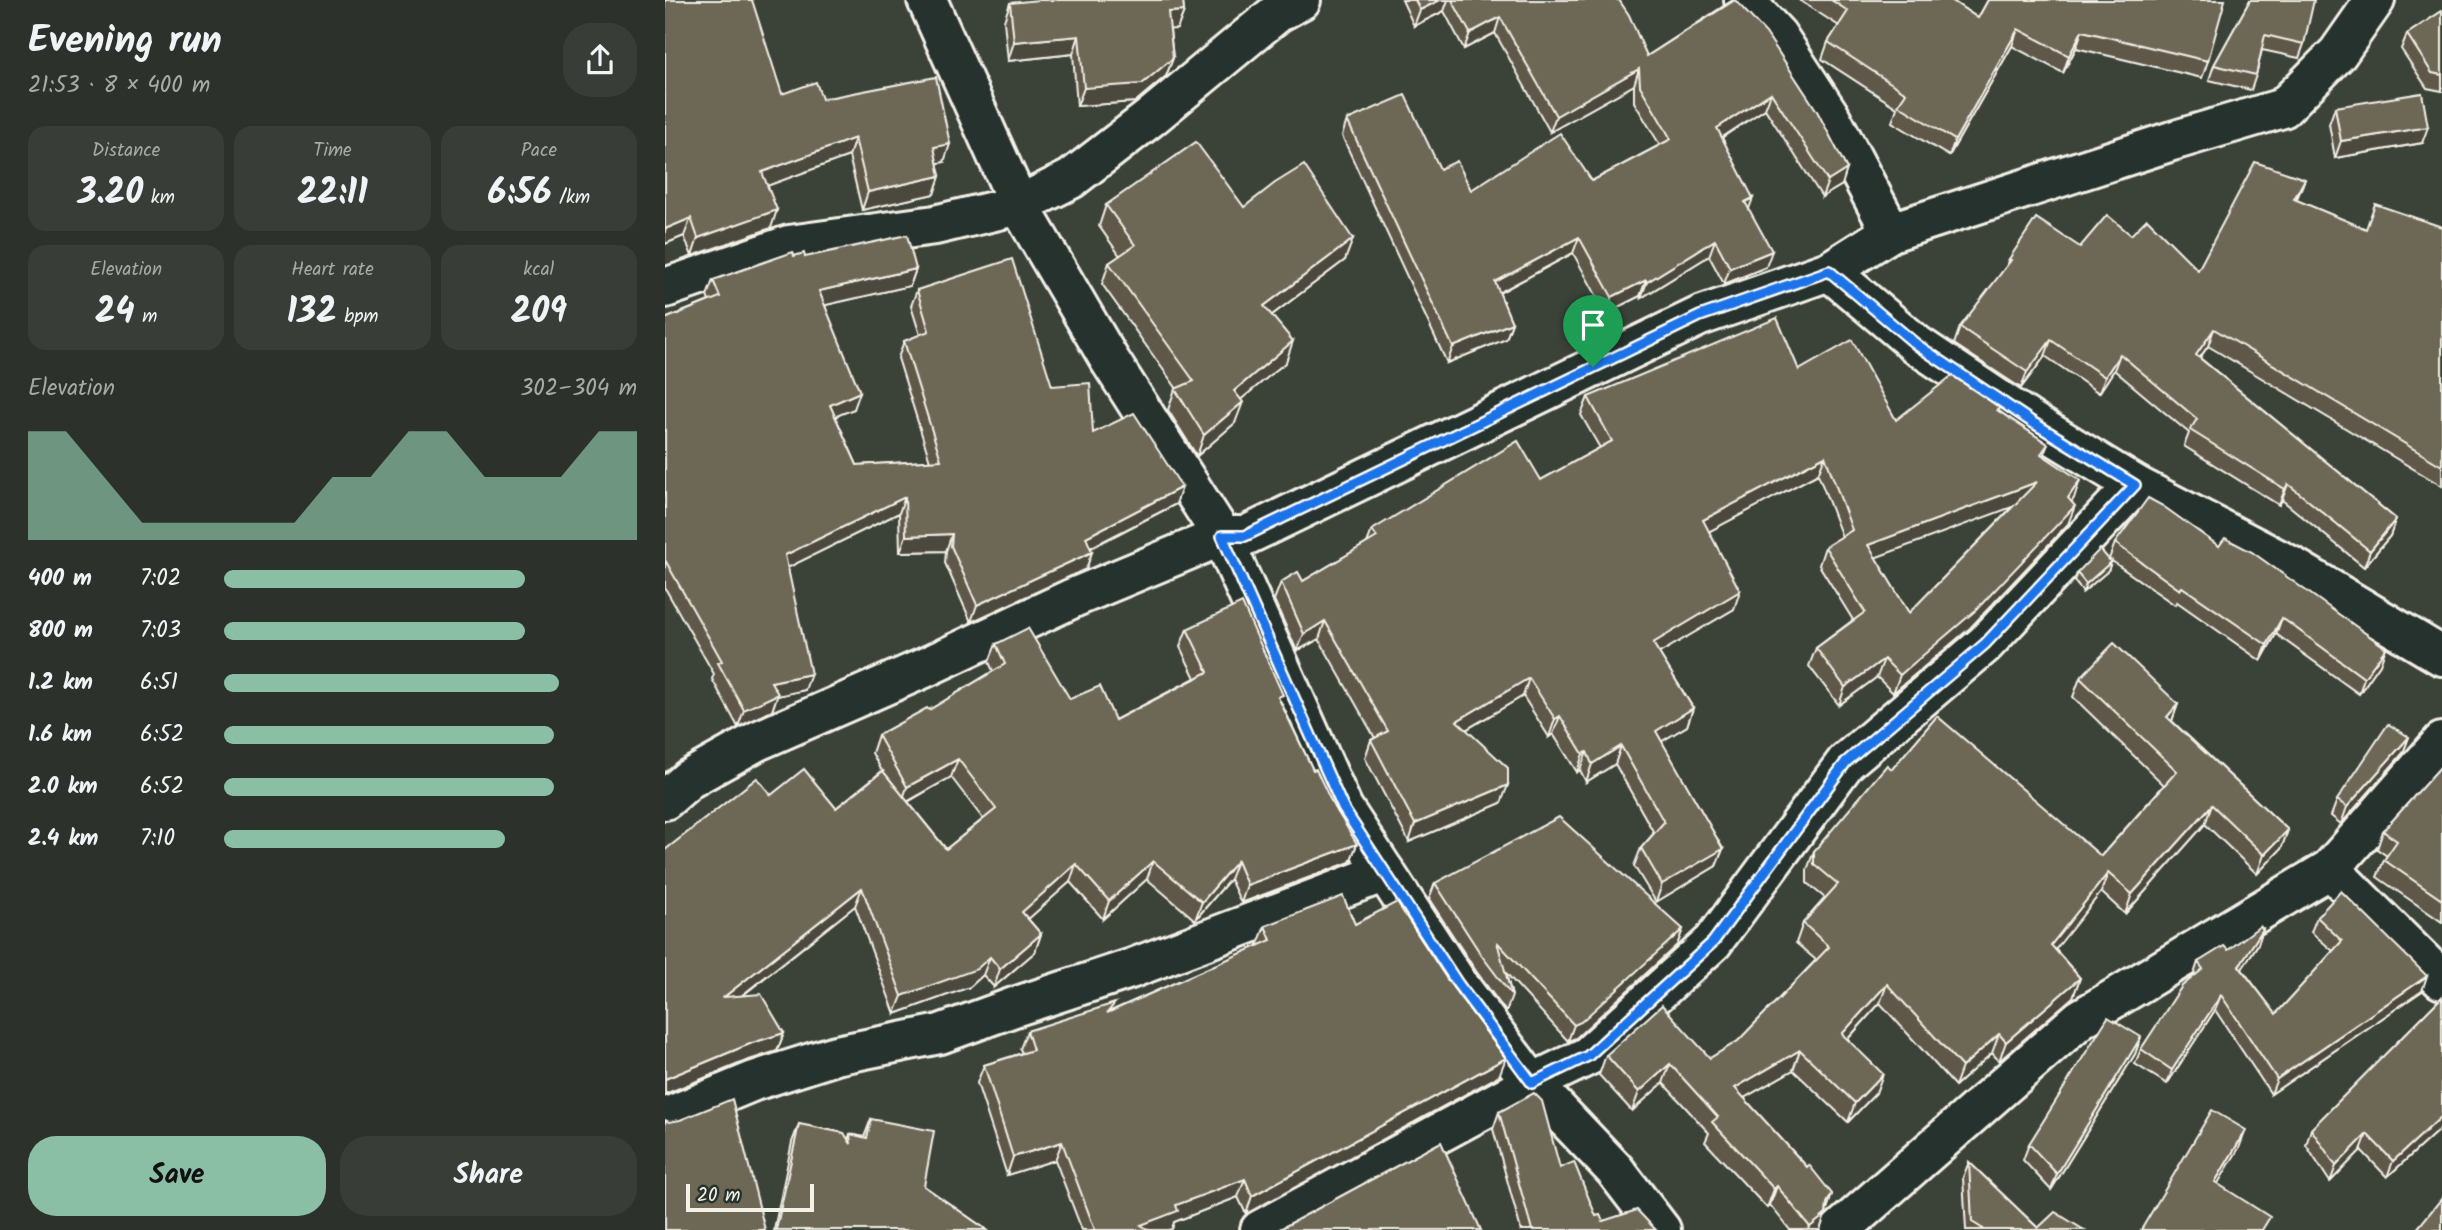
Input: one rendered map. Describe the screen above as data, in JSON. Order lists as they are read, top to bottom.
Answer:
{
  "scale_bar": "20 m",
  "page": {
    "heading": ["Evening run", "21:53 · 8 × 400 m"],
    "stats": [
      ["Distance", "3.20 km"],
      ["Time", "22:11"],
      ["Pace", "6:56 /km"],
      ["Elevation", "24 m"],
      ["Heart rate", "132 bpm"],
      ["kcal", "209"]
    ],
    "chart": ["Elevation", "302–304 m"],
    "list": [
      {
        "name": "400 m",
        "note": "7:02"
      },
      {
        "name": "800 m",
        "note": "7:03"
      },
      {
        "name": "1.2 km",
        "note": "6:51"
      },
      {
        "name": "1.6 km",
        "note": "6:52"
      },
      {
        "name": "2.0 km",
        "note": "6:52"
      },
      {
        "name": "2.4 km",
        "note": "7:10"
      }
    ],
    "buttons": ["Save", "Share"],
    "scale": "20 m"
  }
}
